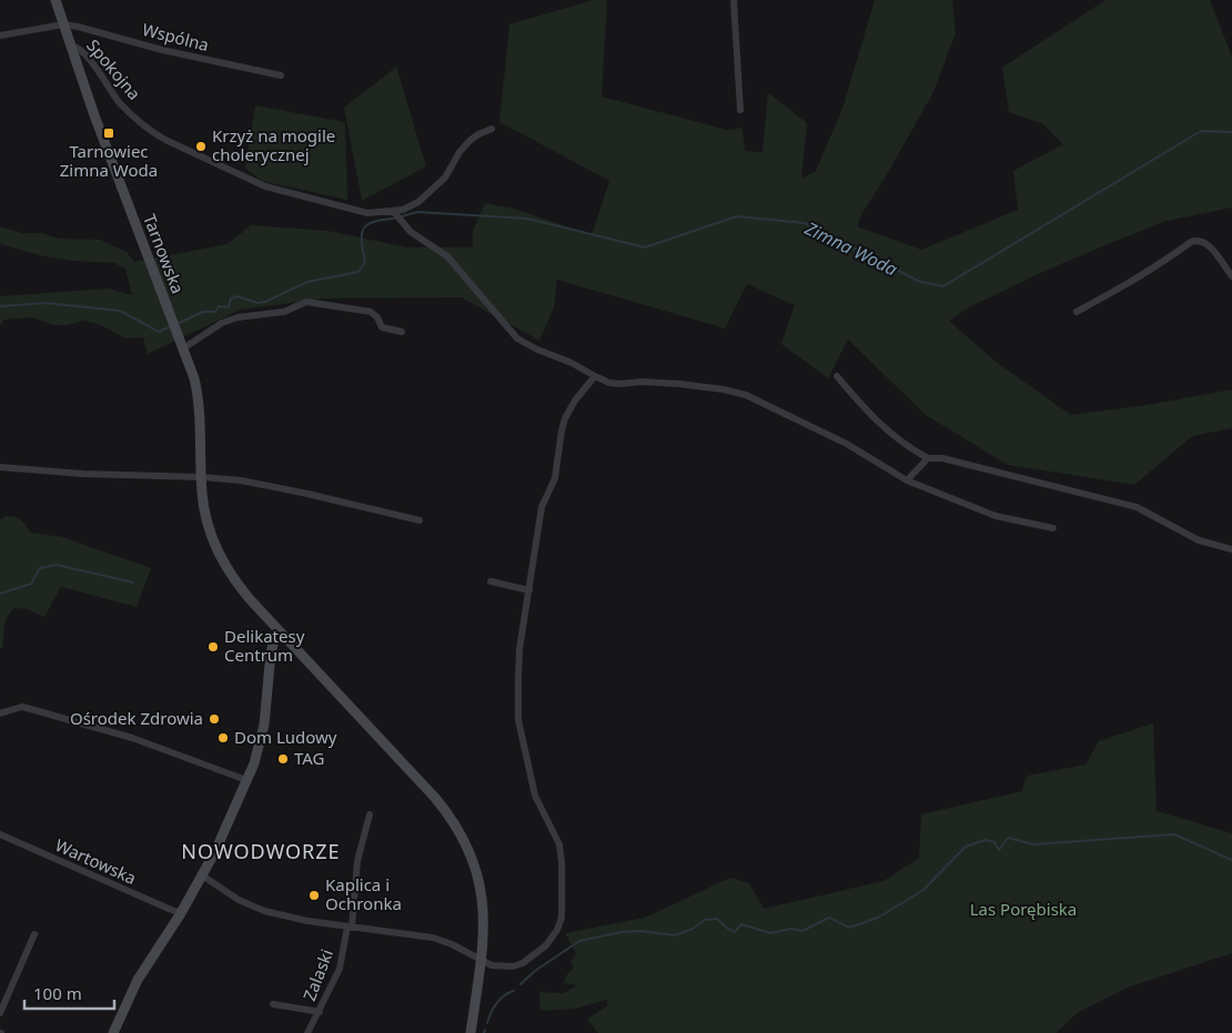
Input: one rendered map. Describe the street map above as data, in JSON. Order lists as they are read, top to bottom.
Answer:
{
  "streets": {
    "main road": ["Tarnowska"],
    "street": [
      "Wspólna",
      "Spokojna",
      "Wartowska",
      "Zalaski"
    ]
  },
  "crossings": [
    ["Wspólna", "Tarnowska"],
    ["Spokojna", "Tarnowska"]
  ],
  "districts": ["NOWODWORZE"],
  "water": ["Zimna Woda"],
  "parks": ["Las Porębiska"],
  "places": {
    "transit": ["Tarnowiec Zimna Woda"],
    "other": [
      "Krzyż na mogile cholerycznej",
      "Delikatesy Centrum",
      "Ośrodek Zdrowia",
      "Dom Ludowy",
      "TAG",
      "Kaplica i Ochronka"
    ]
  },
  "scale_bar": "100 m"
}
